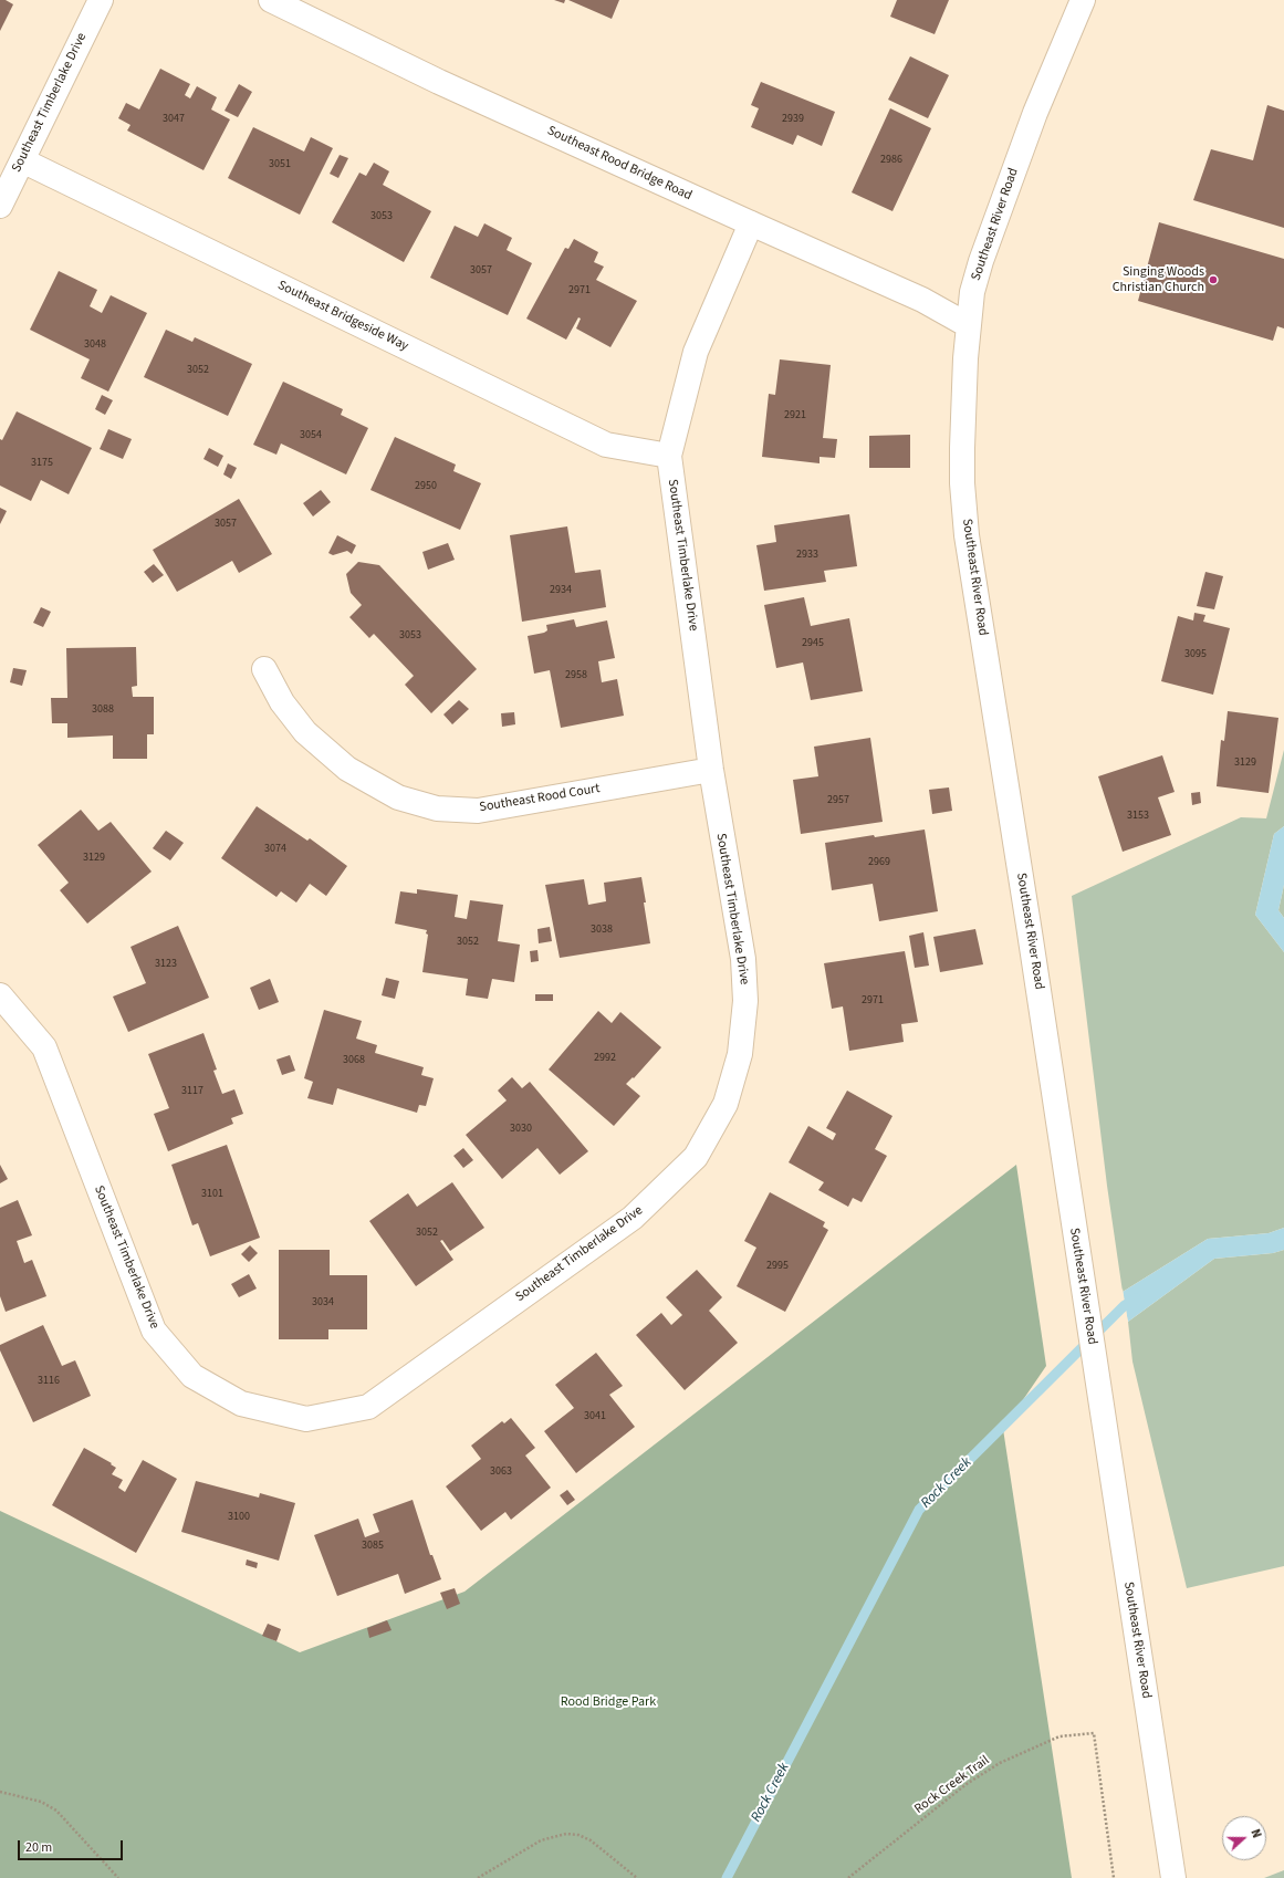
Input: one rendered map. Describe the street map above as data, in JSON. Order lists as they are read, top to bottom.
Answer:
{
  "streets": {
    "street": [
      "Southeast Timberlake Drive",
      "Southeast Rood Bridge Road",
      "Southeast River Road",
      "Southeast Bridgeside Way",
      "Southeast Rood Court"
    ],
    "path": ["Rock Creek Trail"]
  },
  "crossings": [
    ["Southeast Timberlake Drive", "Southeast Rood Bridge Road"],
    ["Southeast Timberlake Drive", "Southeast Bridgeside Way"],
    ["Southeast Timberlake Drive", "Southeast Rood Court"],
    ["Southeast Rood Bridge Road", "Southeast River Road"]
  ],
  "water": ["Rock Creek"],
  "parks": ["Rood Bridge Park"],
  "places": ["Singing Woods Christian Church"],
  "house_numbers": [
    "3047",
    "2939",
    "2986",
    "3051",
    "3053",
    "3057",
    "2971",
    "3048",
    "3052",
    "2921",
    "3054",
    "3175",
    "2950",
    "3057",
    "2933",
    "2934",
    "3053",
    "2945",
    "3095",
    "2958",
    "3088",
    "3129",
    "2957",
    "3153",
    "3074",
    "3129",
    "2969",
    "3038",
    "3052",
    "3123",
    "2971",
    "2992",
    "3068",
    "3117",
    "3030",
    "3101",
    "3052",
    "2995",
    "3034",
    "3116",
    "3041",
    "3063",
    "3100",
    "3085"
  ],
  "scale_bar": "20 m",
  "north": "right"
}
